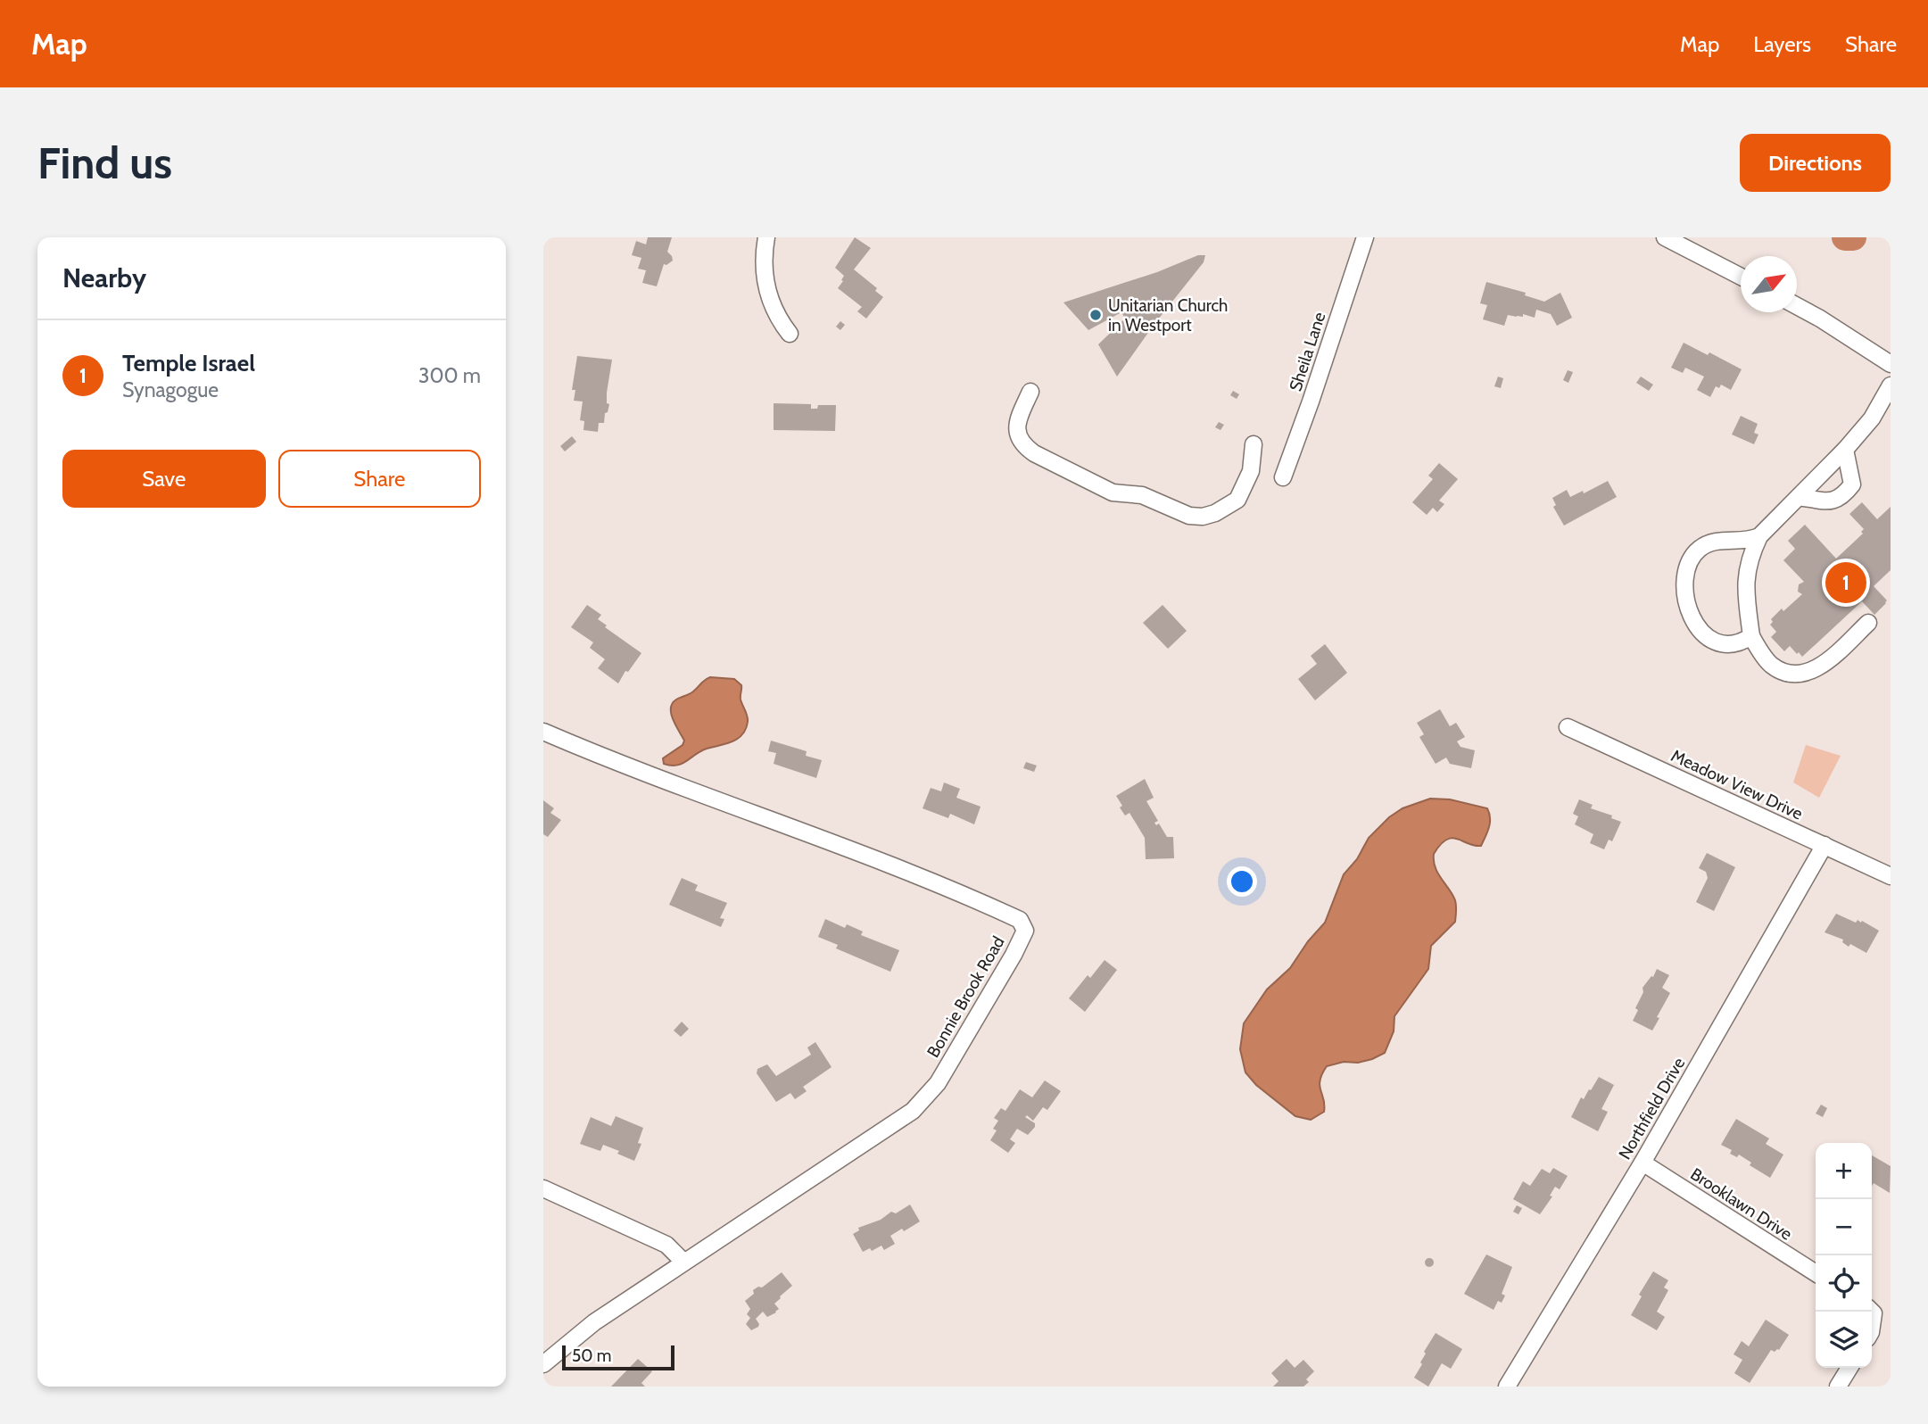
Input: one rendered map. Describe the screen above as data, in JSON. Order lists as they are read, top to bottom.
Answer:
{
  "streets": {
    "street": [
      "Sheila Lane",
      "Meadow View Drive",
      "Bonnie Brook Road",
      "Northfield Drive",
      "Brooklawn Drive"
    ]
  },
  "crossings": [
    ["Meadow View Drive", "Northfield Drive"],
    ["Northfield Drive", "Brooklawn Drive"]
  ],
  "places": ["Unitarian Church in Westport"],
  "scale_bar": "50 m",
  "north": "top right",
  "page": {
    "header": "Map",
    "nav": ["Map", "Layers", "Share"],
    "buttons": [
      "Directions",
      ["Save", "Share"]
    ],
    "title": "Find us",
    "heading": "Nearby",
    "list": [
      {
        "mark": "1",
        "name": "Temple Israel",
        "note": "Synagogue",
        "value": "300 m"
      }
    ],
    "pins": "1",
    "map_buttons": ["+", "−"],
    "scale": "50 m"
  }
}
